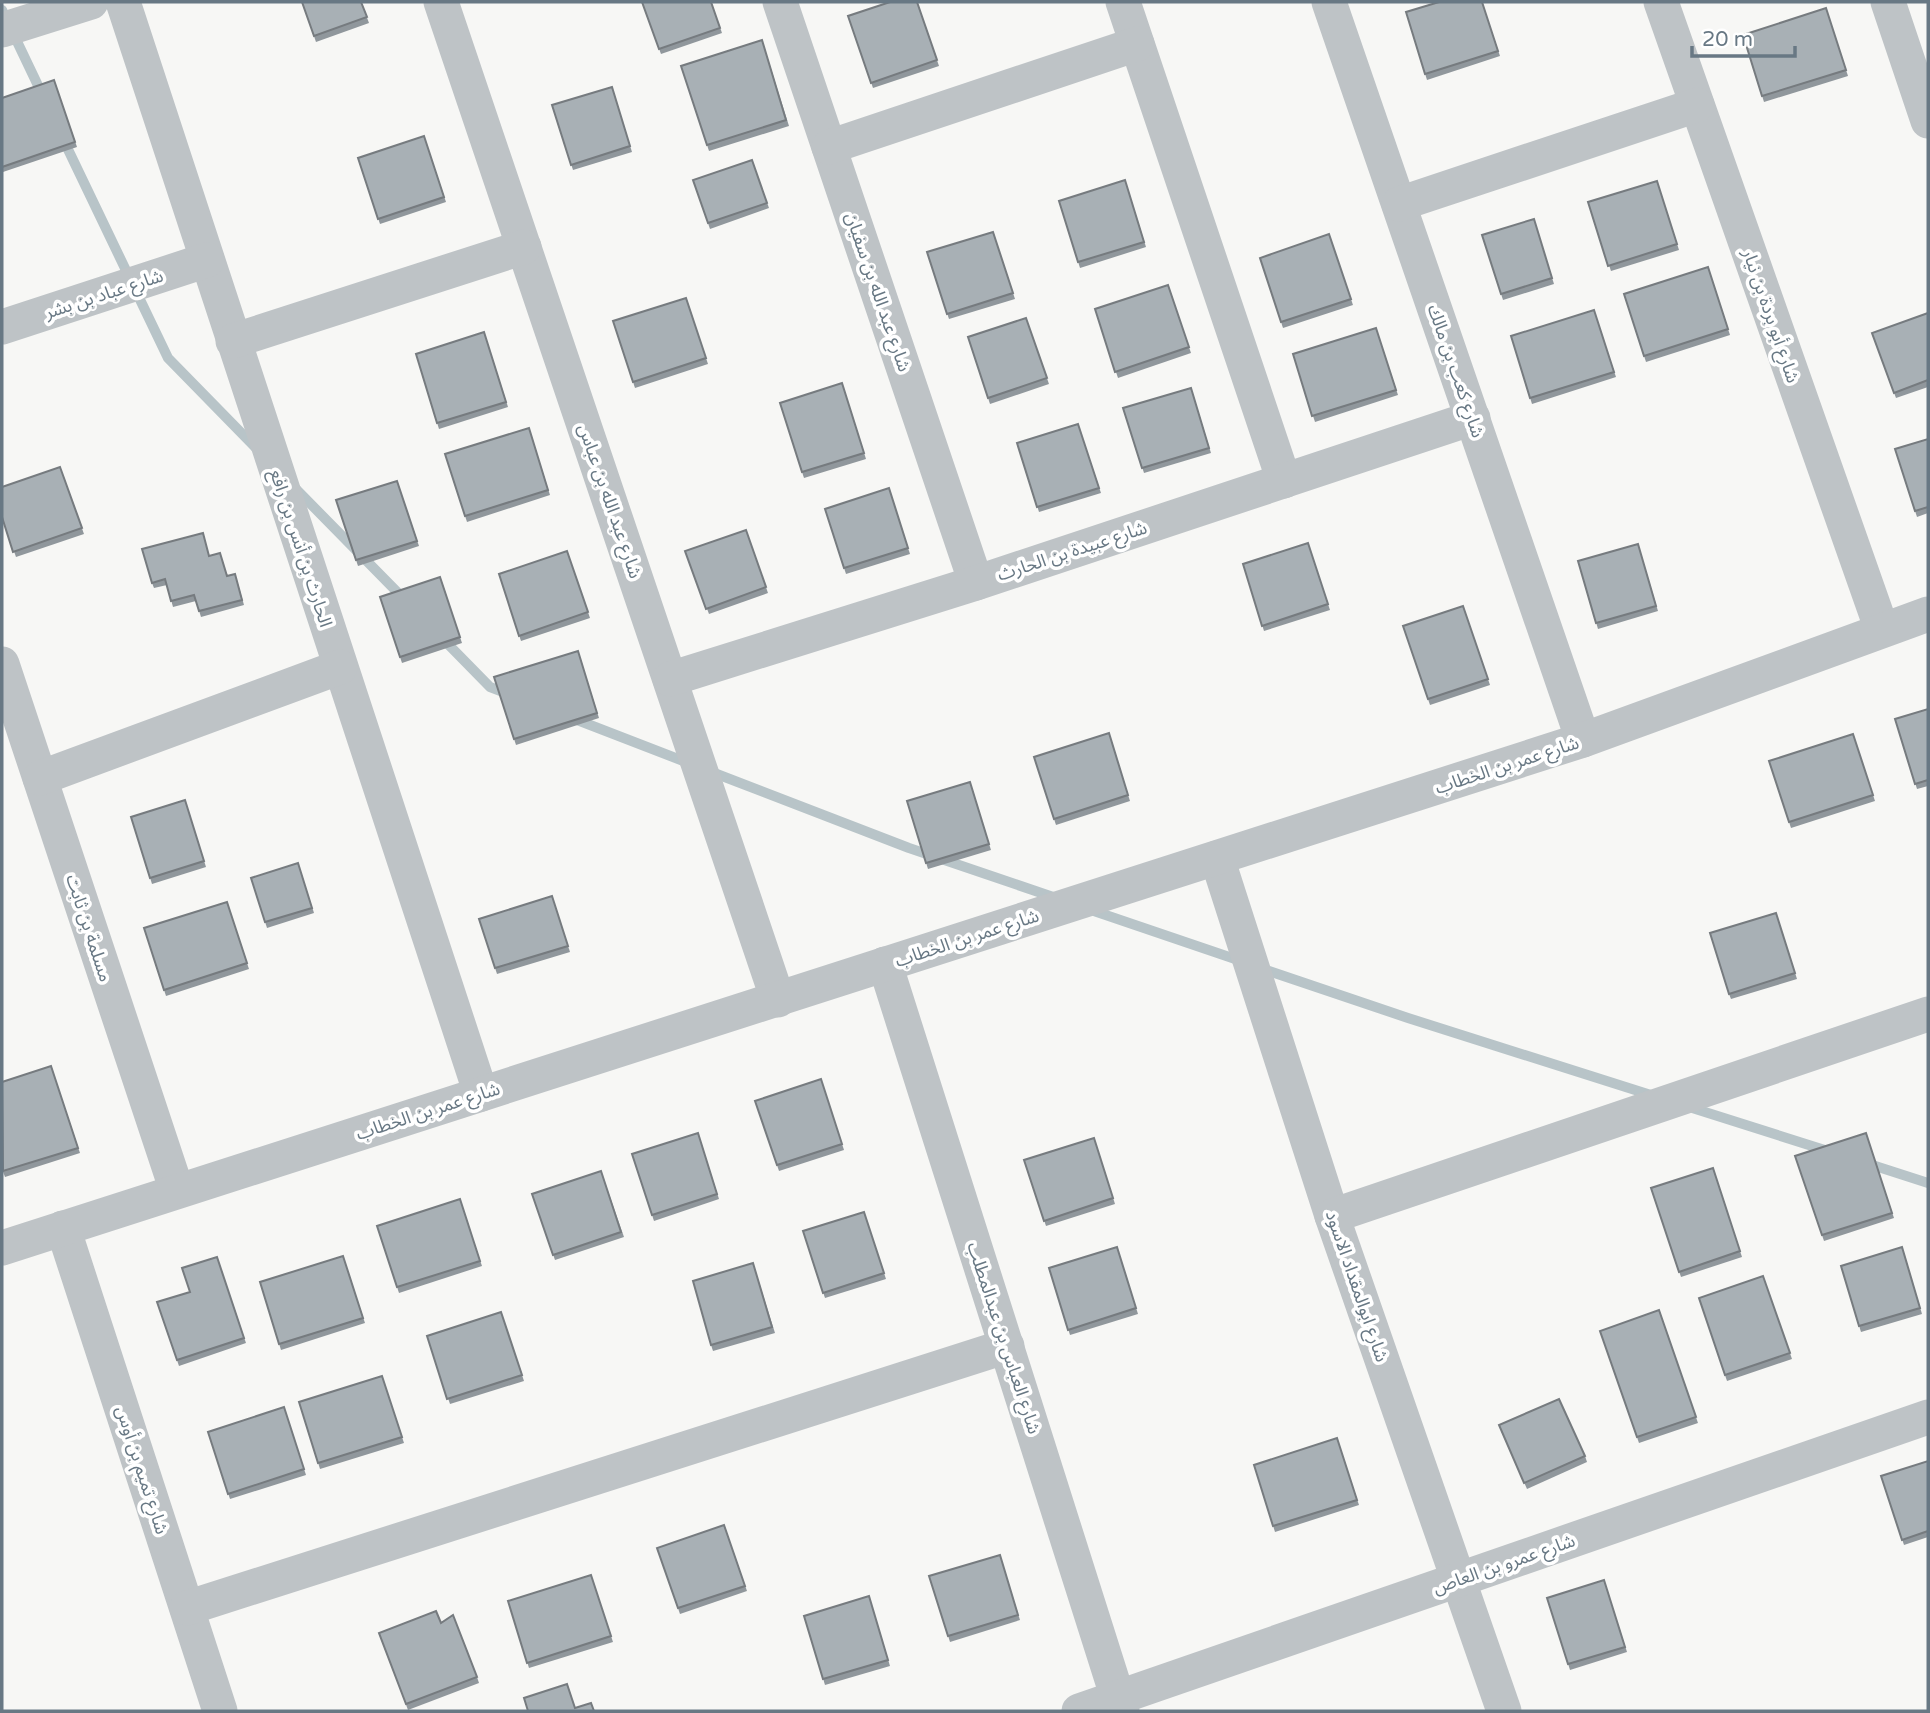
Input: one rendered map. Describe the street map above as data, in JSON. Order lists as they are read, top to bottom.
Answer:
{
  "streets": {
    "street": [
      "شارع عبد الله بن سفيان",
      "شارع عباد بن بشر",
      "شارع أبو بردة بن نيار",
      "شارع كعب بن مالك",
      "شارع عبد الله بن عباس",
      "الحارث بن أنس بن رافع",
      "شارع عبيدة بن الحارث",
      "شارع عمر بن الخطاب",
      "مسلمة بن ثابت",
      "شارع ابوالمقداد الاسود",
      "شارع العباس بن عبدالمطلب",
      "شارع تميم بن أوس",
      "شارع عمرو بن العاص"
    ]
  },
  "crossings": [
    ["شارع عبد الله بن سفيان", "شارع عبيدة بن الحارث"],
    ["شارع عباد بن بشر", "الحارث بن أنس بن رافع"],
    ["شارع أبو بردة بن نيار", "شارع عمر بن الخطاب"],
    ["شارع كعب بن مالك", "شارع عبيدة بن الحارث"],
    ["شارع كعب بن مالك", "شارع عمر بن الخطاب"],
    ["شارع عبد الله بن عباس", "شارع عبيدة بن الحارث"],
    ["شارع عبد الله بن عباس", "شارع عمر بن الخطاب"],
    ["الحارث بن أنس بن رافع", "شارع عمر بن الخطاب"],
    ["شارع عمر بن الخطاب", "مسلمة بن ثابت"],
    ["شارع عمر بن الخطاب", "شارع ابوالمقداد الاسود"],
    ["شارع عمر بن الخطاب", "شارع العباس بن عبدالمطلب"],
    ["شارع عمر بن الخطاب", "شارع تميم بن أوس"],
    ["شارع ابوالمقداد الاسود", "شارع عمرو بن العاص"],
    ["شارع العباس بن عبدالمطلب", "شارع عمرو بن العاص"]
  ],
  "scale_bar": "20 m"
}
